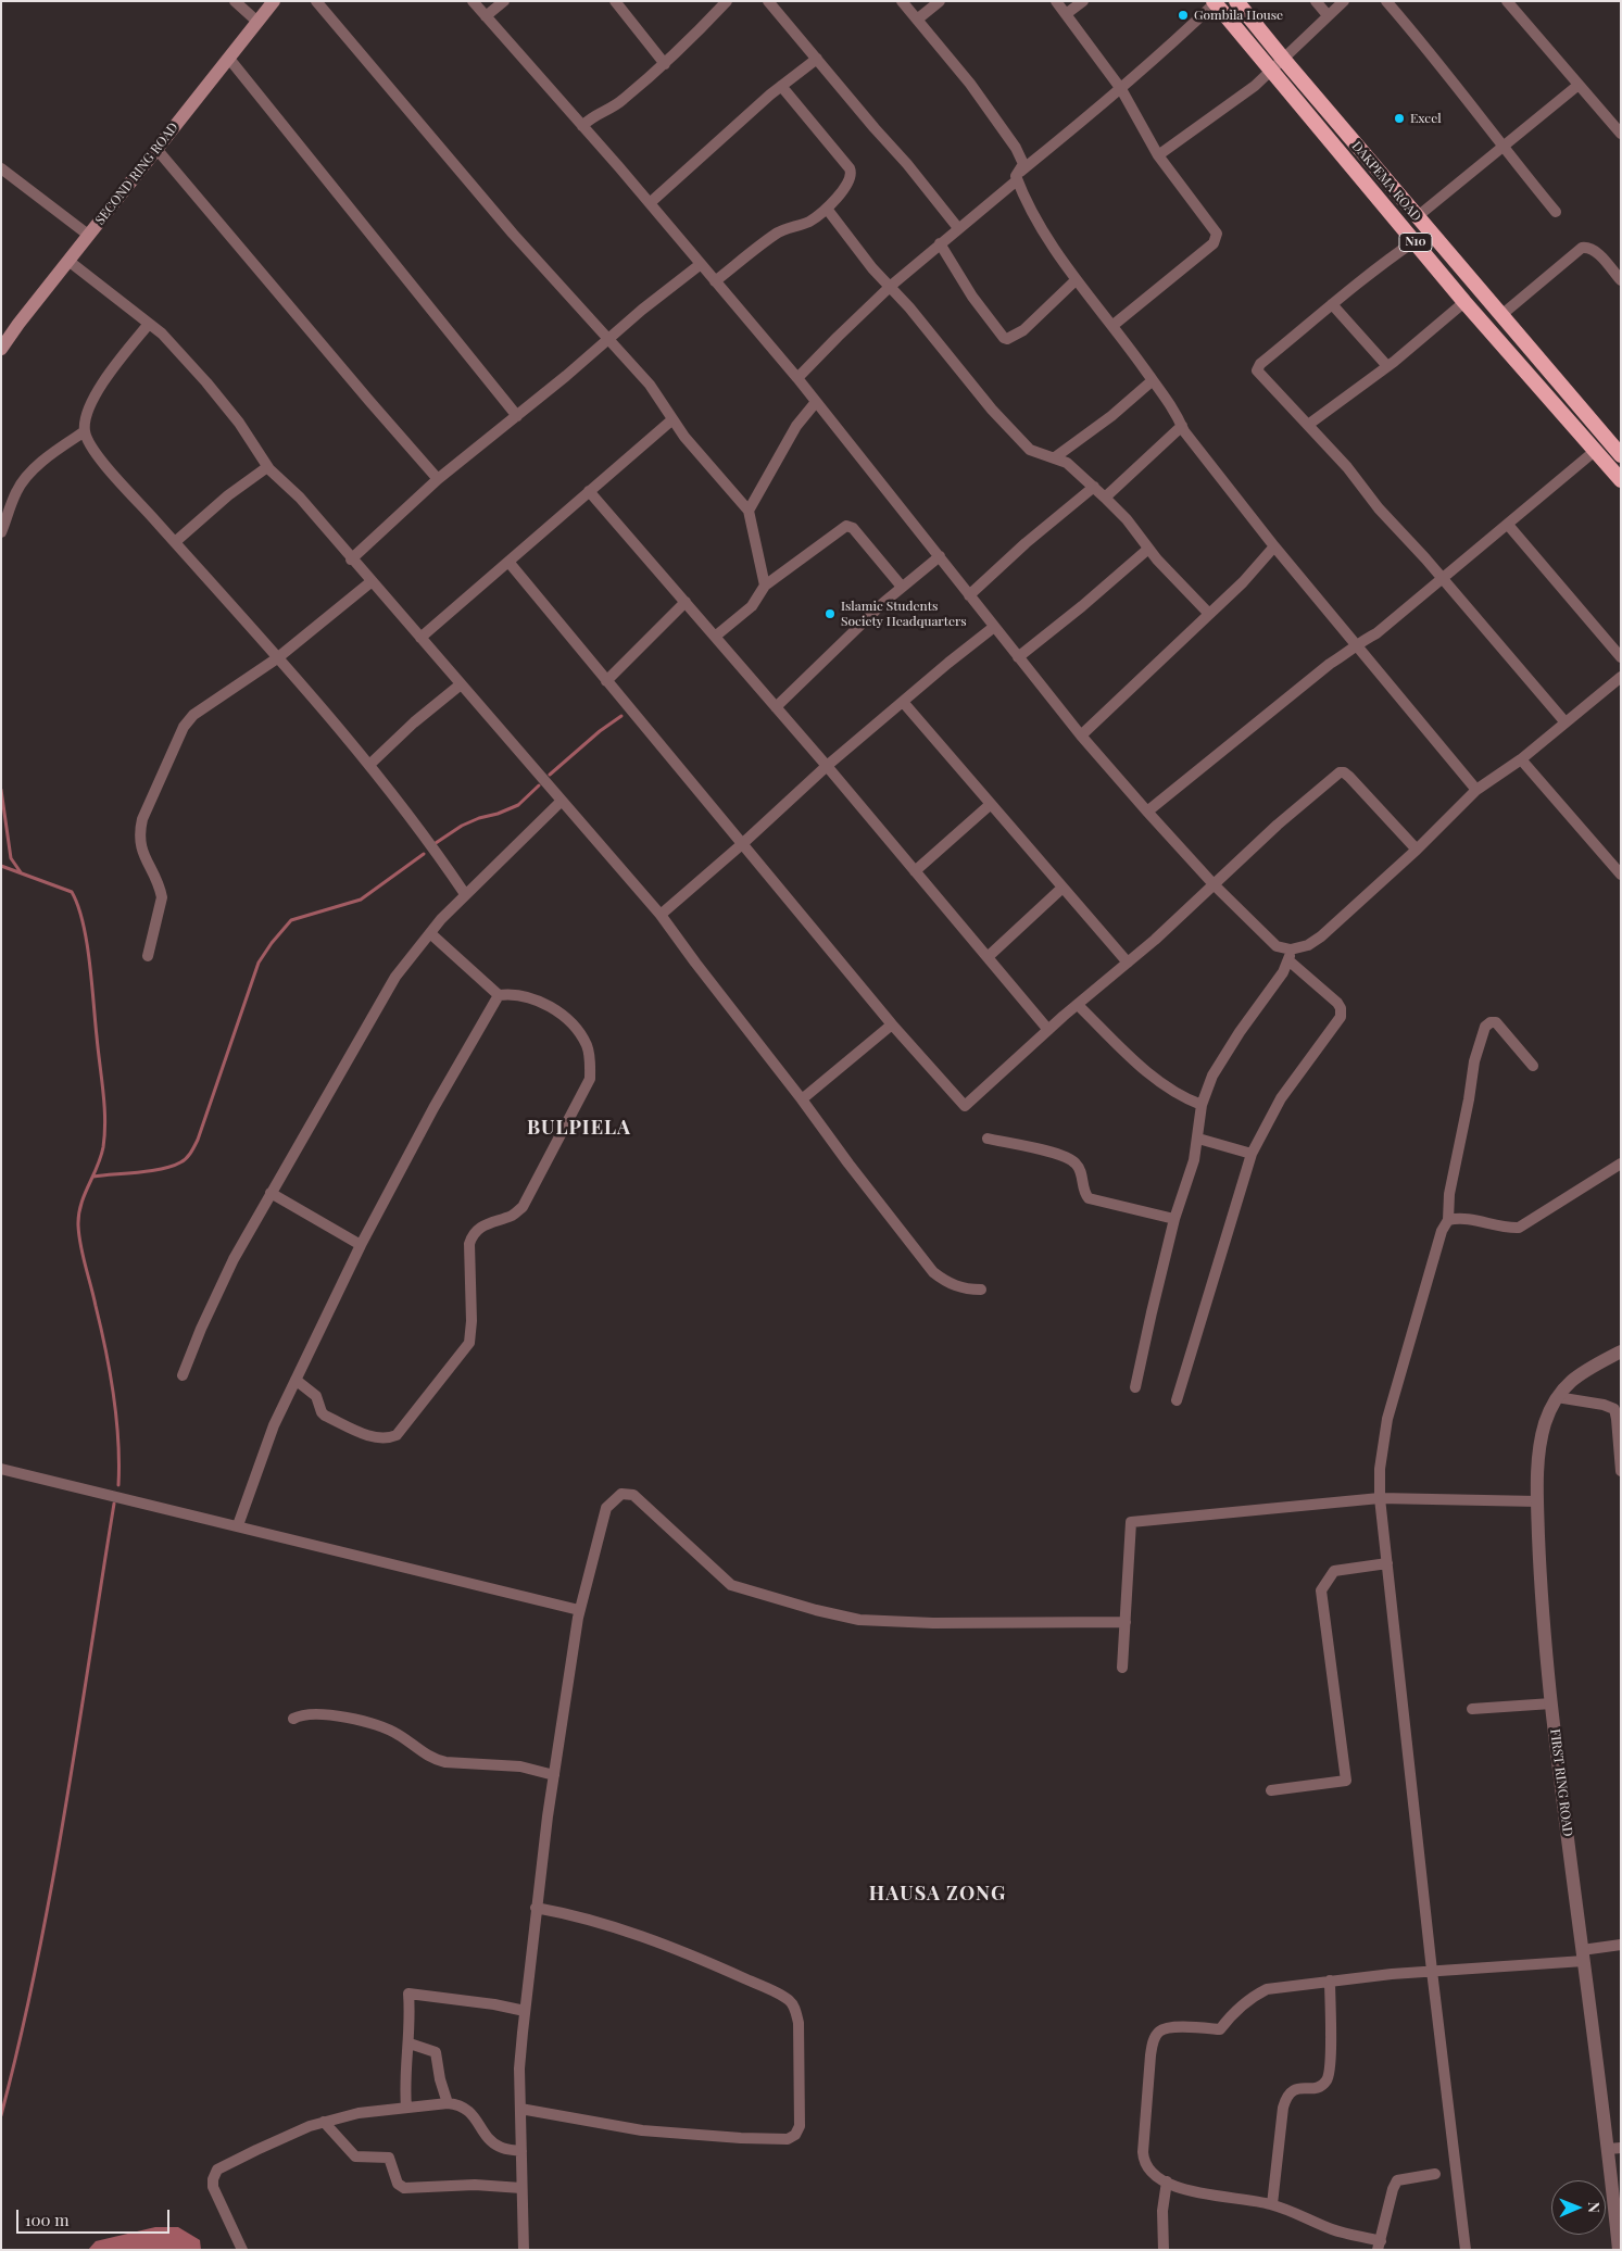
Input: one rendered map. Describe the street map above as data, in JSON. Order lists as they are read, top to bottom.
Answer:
{
  "streets": {
    "highway": ["DAKPEMA ROAD", "N10"],
    "main road": ["SECOND RING ROAD"],
    "street": ["FIRST RING ROAD"]
  },
  "districts": ["BULPIELA", "HAUSA ZONG"],
  "places": ["Gombila House", "Excel", "Islamic Students Society Headquarters"],
  "scale_bar": "100 m",
  "north": "right"
}
